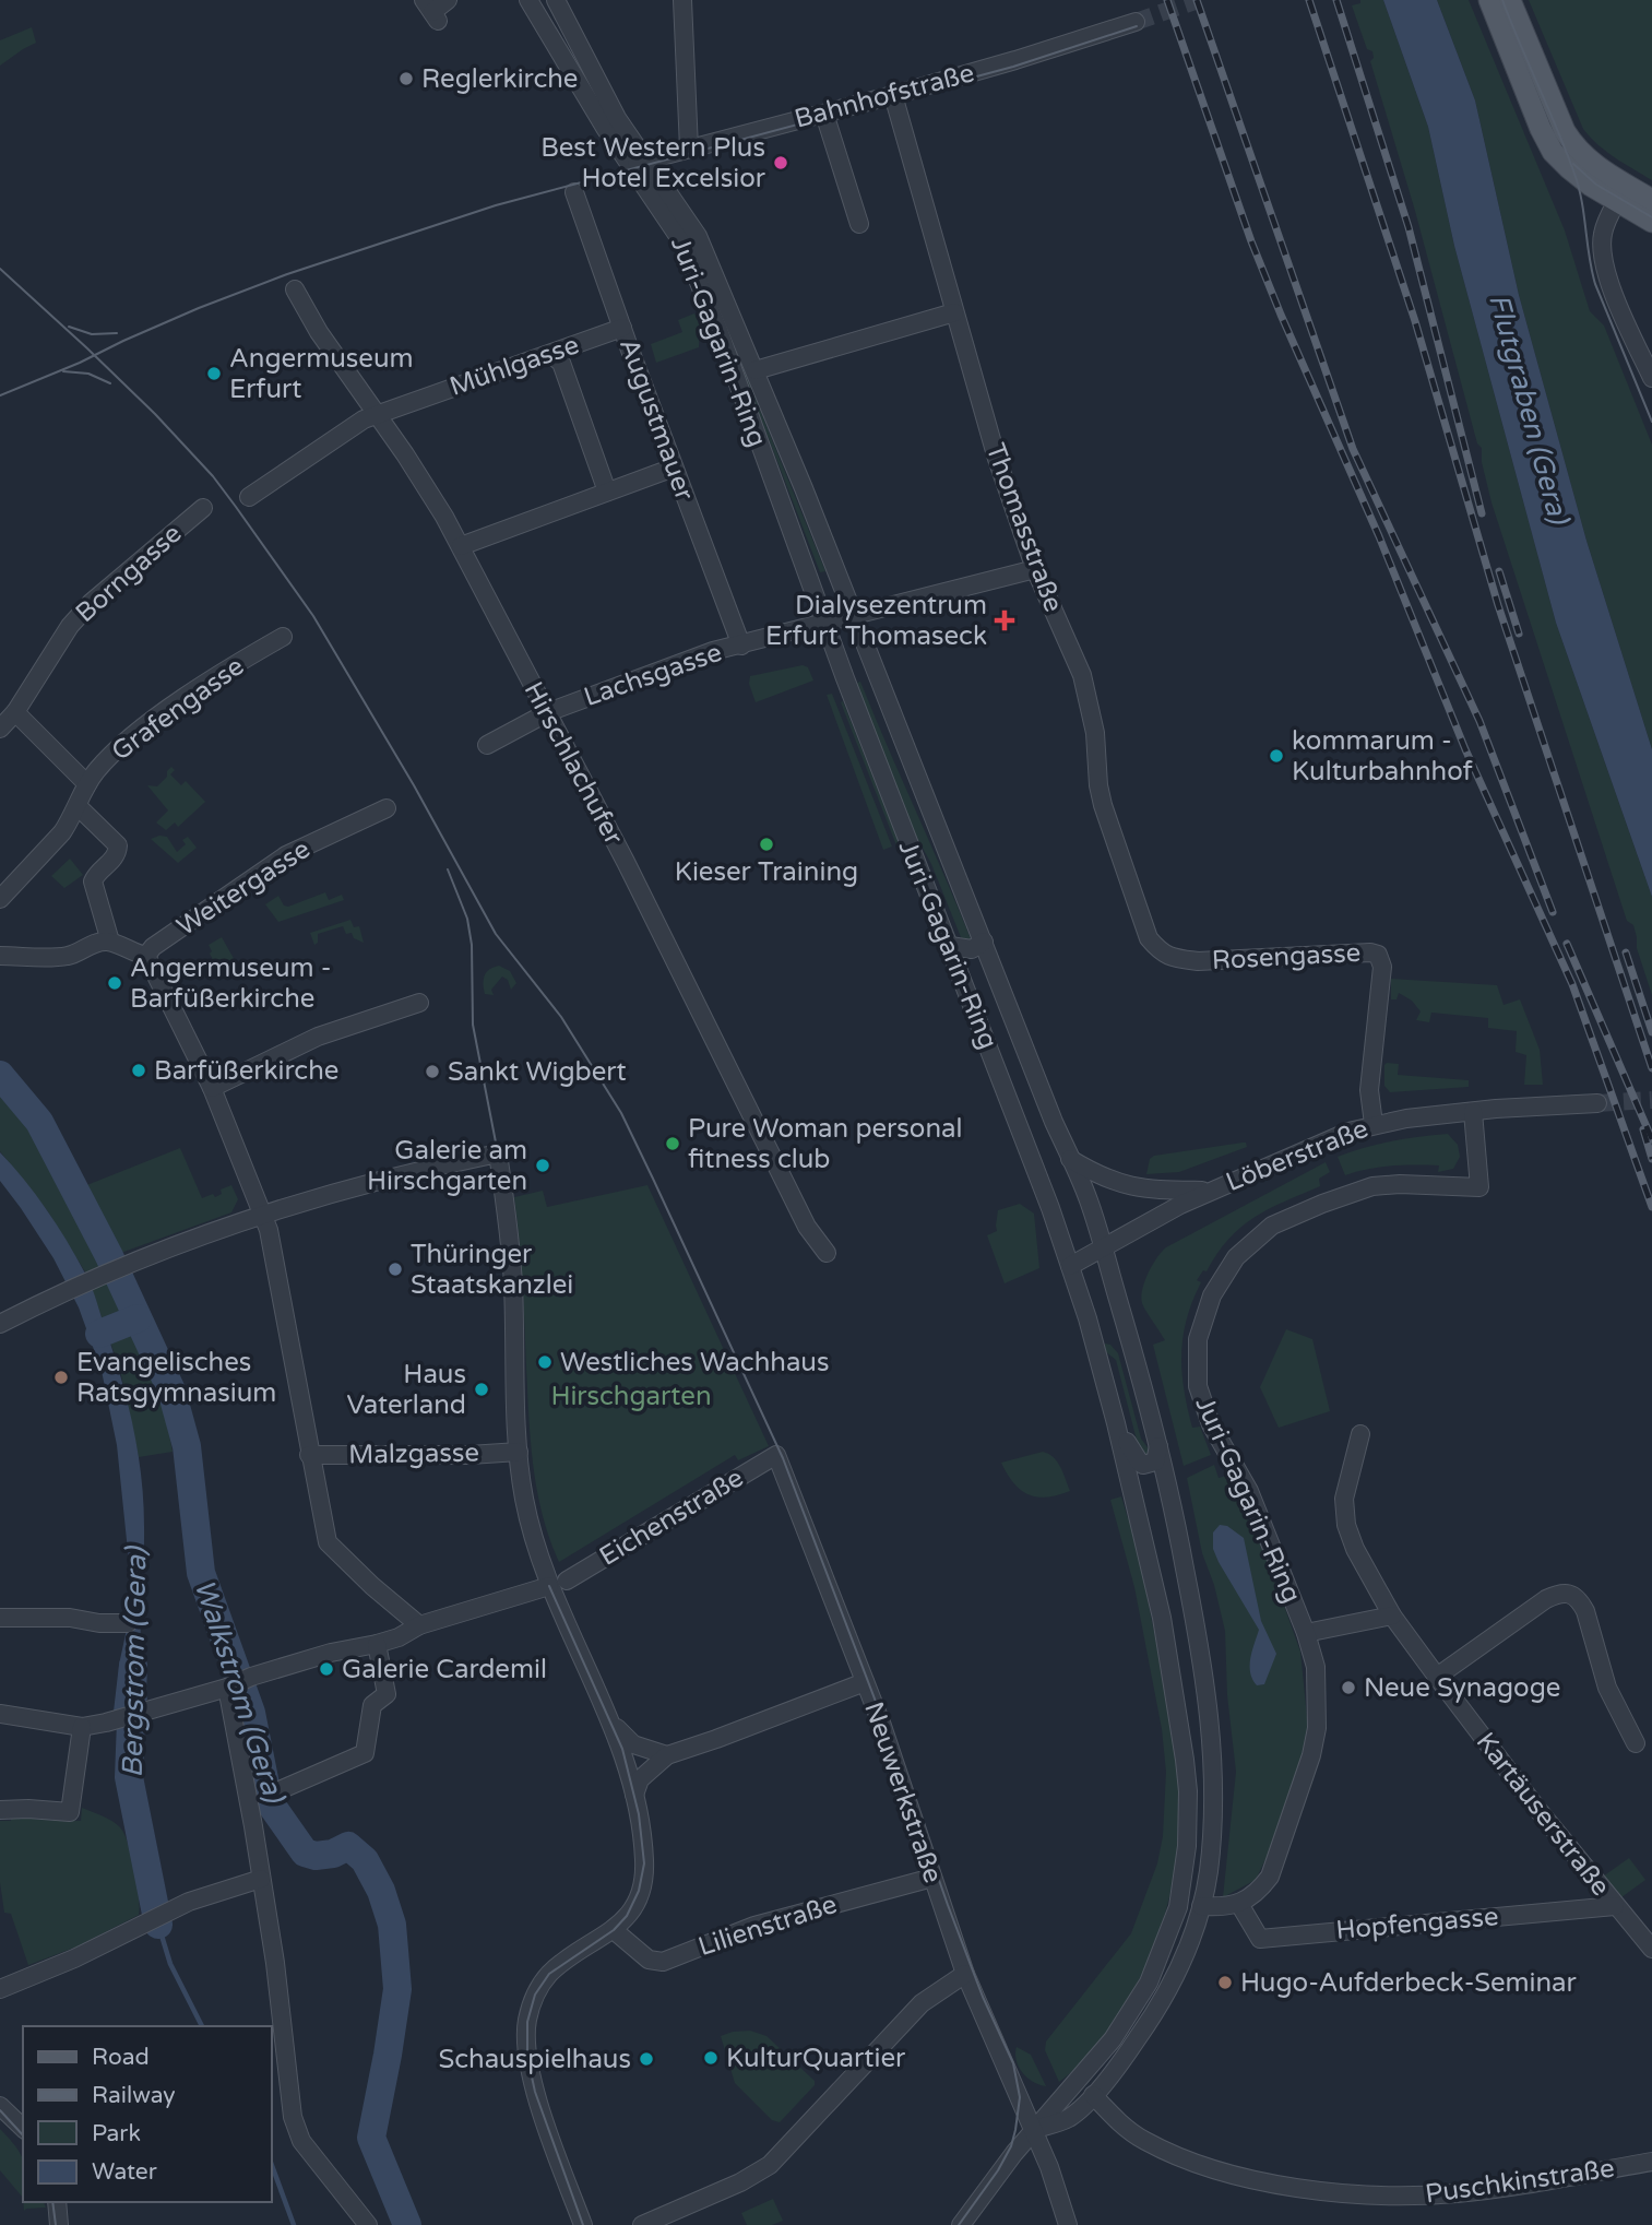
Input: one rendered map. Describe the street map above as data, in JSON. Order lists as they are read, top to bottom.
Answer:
{
  "streets": {
    "street": [
      "Bahnhofstraße",
      "Juri-Gagarin-Ring",
      "Mühlgasse",
      "Augustmauer",
      "Thomasstraße",
      "Borngasse",
      "Lachsgasse",
      "Grafengasse",
      "Hirschlachufer",
      "Weitergasse",
      "Rosengasse",
      "Löberstraße",
      "Malzgasse",
      "Eichenstraße",
      "Neuwerkstraße",
      "Kartäuserstraße",
      "Hopfengasse",
      "Lilienstraße",
      "Puschkinstraße"
    ]
  },
  "crossings": [
    ["Bahnhofstraße", "Juri-Gagarin-Ring"],
    ["Bahnhofstraße", "Thomasstraße"],
    ["Juri-Gagarin-Ring", "Lachsgasse"],
    ["Juri-Gagarin-Ring", "Löberstraße"],
    ["Juri-Gagarin-Ring", "Neuwerkstraße"],
    ["Juri-Gagarin-Ring", "Hopfengasse"],
    ["Juri-Gagarin-Ring", "Puschkinstraße"],
    ["Mühlgasse", "Augustmauer"],
    ["Mühlgasse", "Hirschlachufer"],
    ["Augustmauer", "Lachsgasse"],
    ["Thomasstraße", "Rosengasse"],
    ["Lachsgasse", "Hirschlachufer"],
    ["Rosengasse", "Löberstraße"],
    ["Eichenstraße", "Neuwerkstraße"],
    ["Neuwerkstraße", "Lilienstraße"],
    ["Kartäuserstraße", "Hopfengasse"]
  ],
  "water": ["Flutgraben (Gera)", "Bergstrom (Gera)", "Walkstrom (Gera)"],
  "parks": ["Hirschgarten"],
  "places": {
    "other": [
      "Reglerkirche",
      "Best Western Plus Hotel Excelsior",
      "Angermuseum Erfurt",
      "kommarum - Kulturbahnhof",
      "Kieser Training",
      "Angermuseum - Barfüßerkirche",
      "Barfüßerkirche",
      "Sankt Wigbert",
      "Pure Woman personal fitness club",
      "Galerie am Hirschgarten",
      "Thüringer Staatskanzlei",
      "Westliches Wachhaus",
      "Evangelisches Ratsgymnasium",
      "Haus Vaterland",
      "Galerie Cardemil",
      "Neue Synagoge",
      "Hugo-Aufderbeck-Seminar",
      "KulturQuartier",
      "Schauspielhaus"
    ],
    "health": ["Dialysezentrum Erfurt Thomaseck"]
  },
  "legend": [
    "Road",
    "Railway",
    "Park",
    "Water"
  ]
}
